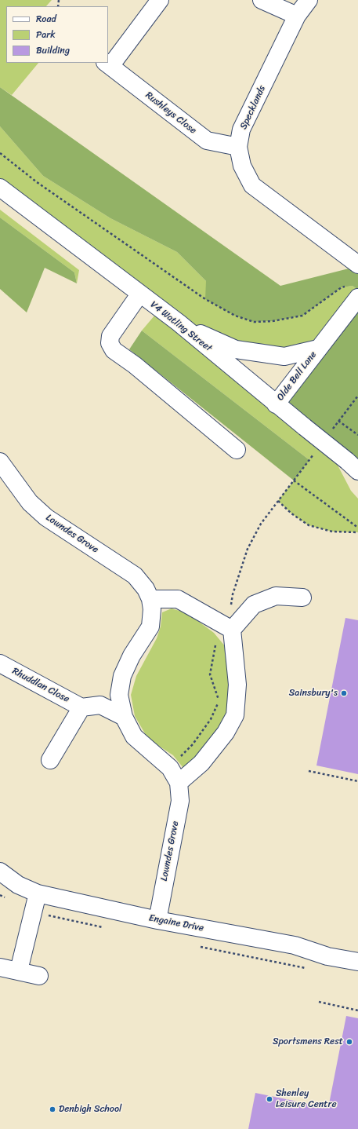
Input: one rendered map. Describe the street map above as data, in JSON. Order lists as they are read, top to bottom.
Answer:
{
  "streets": {
    "street": [
      "Specklands",
      "Rushleys Close",
      "V4 Watling Street",
      "Olde Bell Lane",
      "Lowndes Grove",
      "Rhuddlan Close",
      "Engaine Drive"
    ]
  },
  "crossings": [
    ["Specklands", "Rushleys Close"],
    ["V4 Watling Street", "Olde Bell Lane"],
    ["Lowndes Grove", "Engaine Drive"]
  ],
  "places": [
    "Sainsbury's",
    "Sportsmens Rest",
    "Shenley Leisure Centre",
    "Denbigh School"
  ],
  "legend": ["Road", "Park", "Building"]
}
